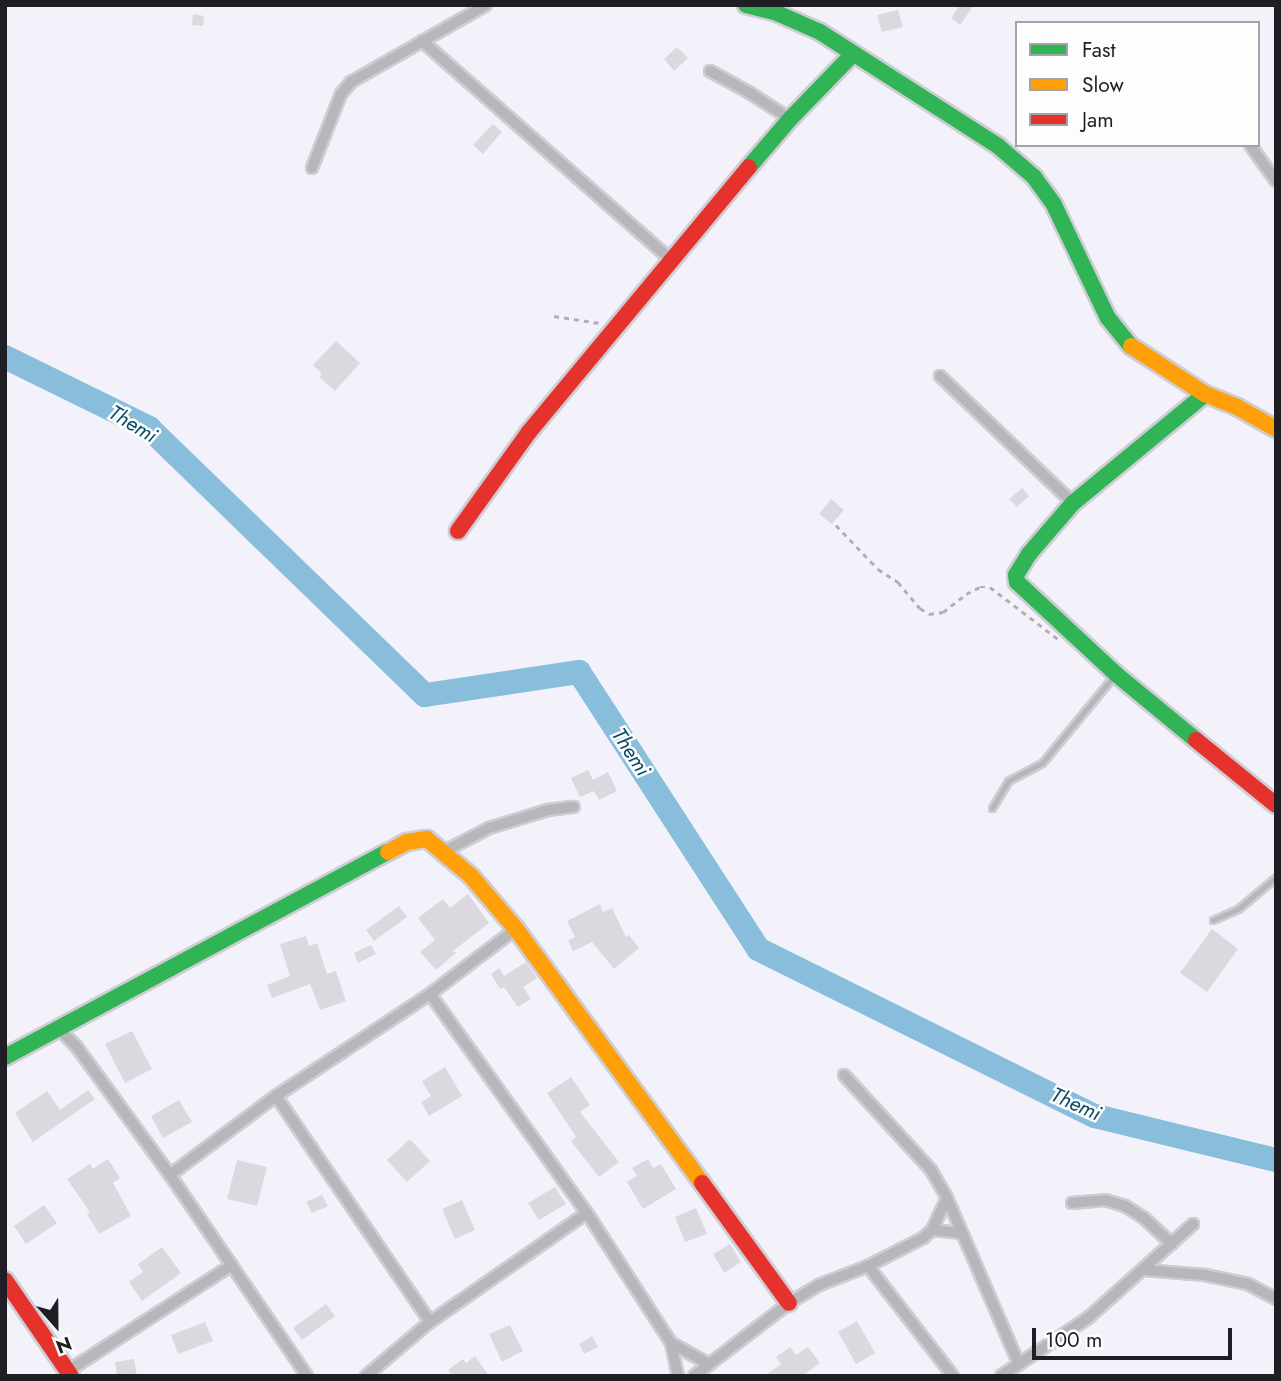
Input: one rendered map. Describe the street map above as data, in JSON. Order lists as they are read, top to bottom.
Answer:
{
  "water": ["Themi"],
  "legend": ["Fast", "Slow", "Jam"],
  "scale_bar": "100 m",
  "north": "bottom"
}
